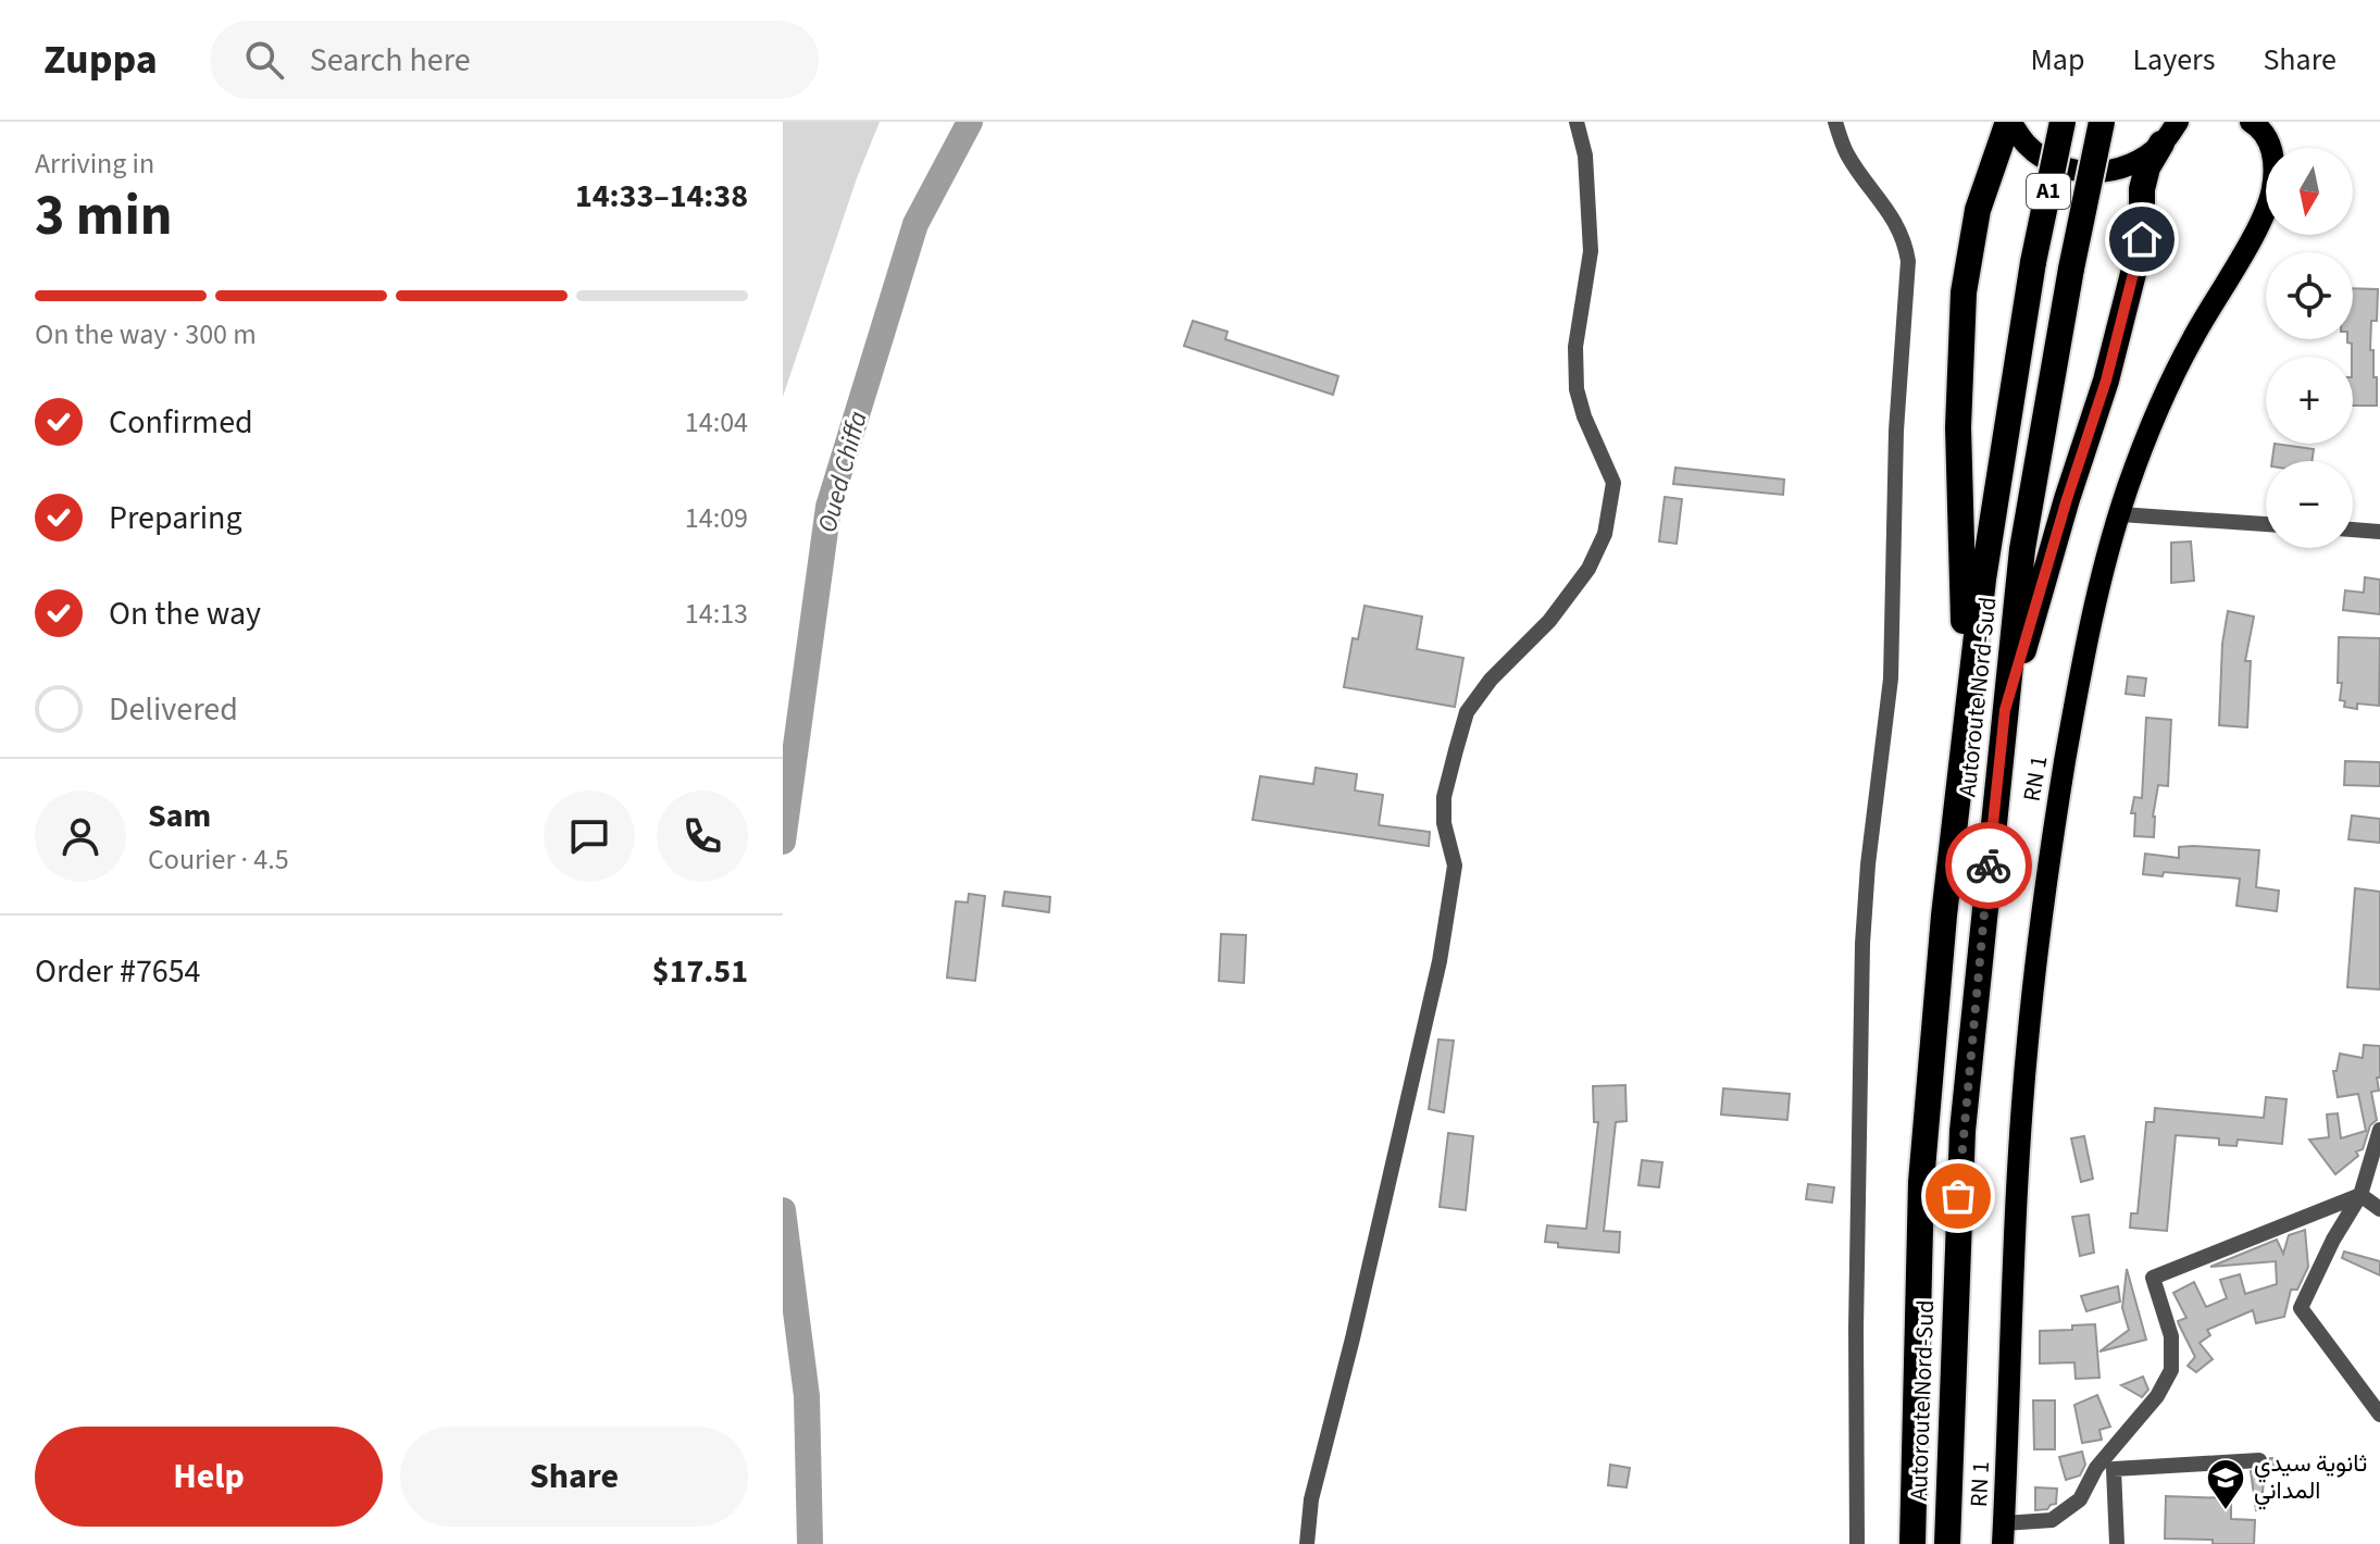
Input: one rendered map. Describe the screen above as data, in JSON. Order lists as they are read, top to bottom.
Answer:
{
  "streets": {
    "highway": ["A1", "Autoroute Nord-Sud"],
    "main road": ["RN 1"]
  },
  "water": ["Oued Chiffa"],
  "places": {
    "school or university": ["ثانوية سيدي المداني"]
  },
  "north": "bottom",
  "page": {
    "header": "Zuppa",
    "search": "Search here",
    "nav": ["Map", "Layers", "Share"],
    "heading": ["3 min", "Arriving in", "14:33–14:38"],
    "panel": [
      "Sam",
      "Courier · 4.5",
      "Order #7654",
      "$17.51"
    ],
    "map_buttons": ["+", "−"],
    "bar": "On the way · 300 m",
    "list": [
      ["Confirmed", "14:04"],
      ["Preparing", "14:09"],
      ["On the way", "14:13"],
      "Delivered"
    ],
    "buttons": ["Help", "Share"]
  }
}
